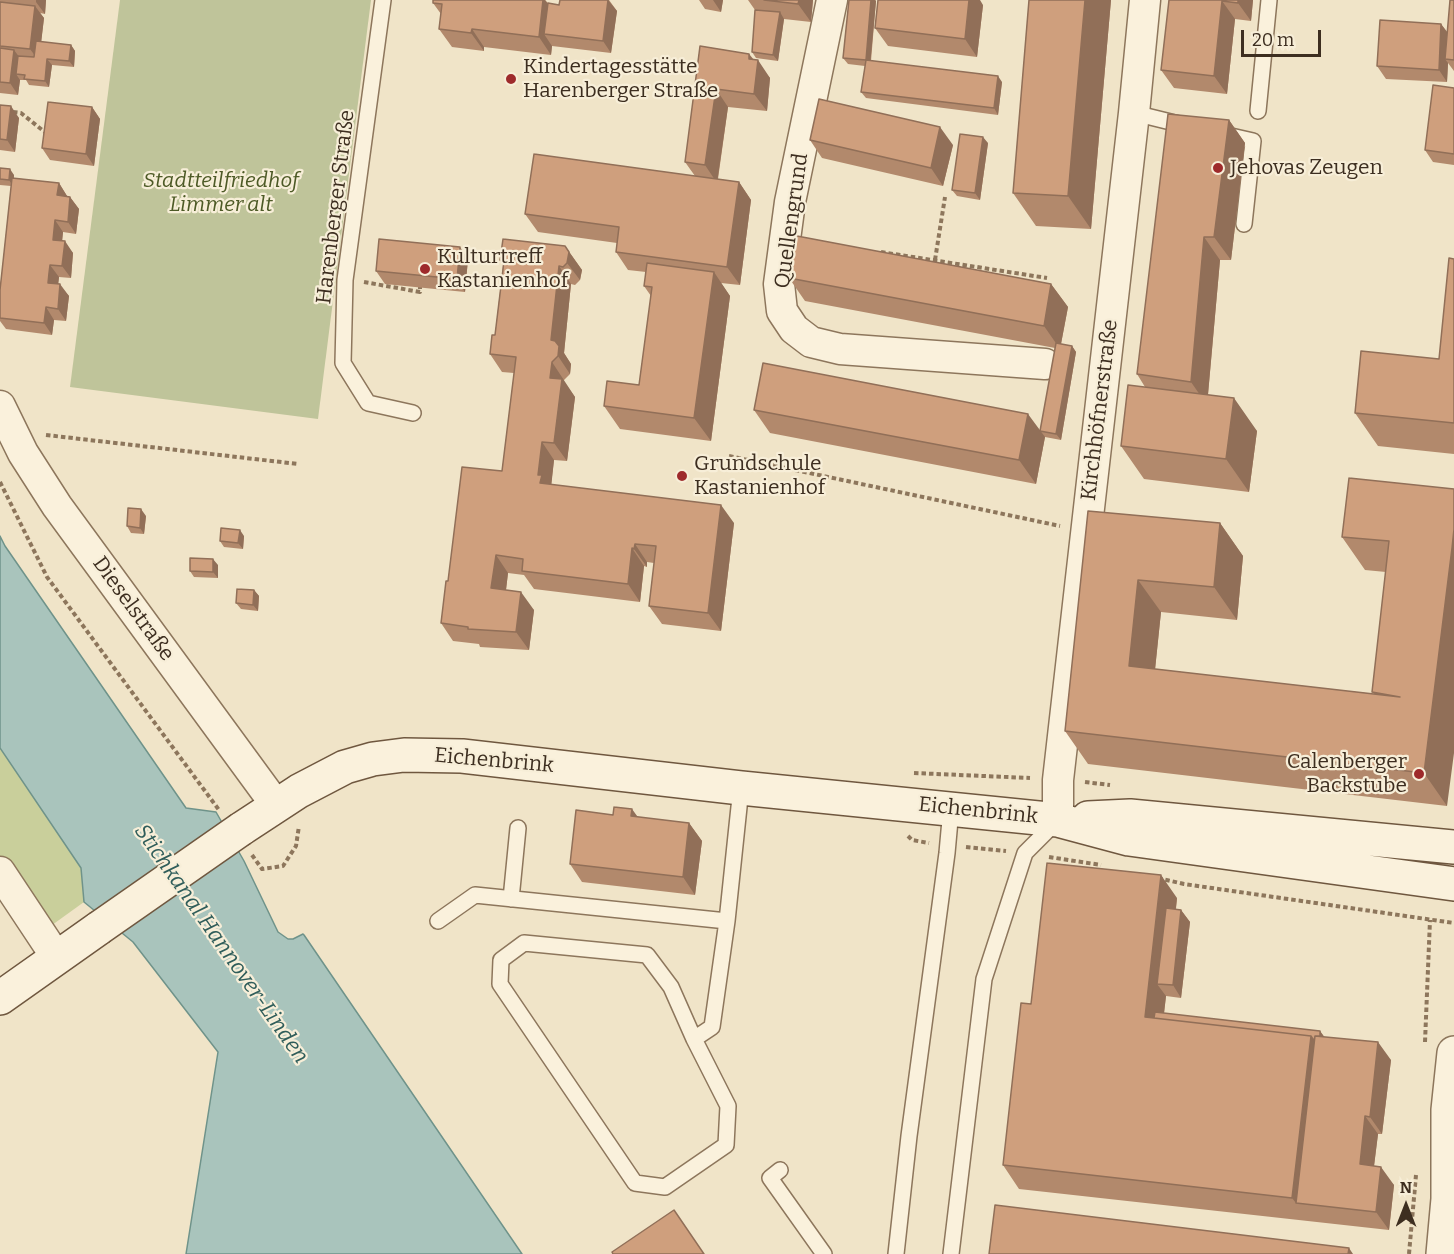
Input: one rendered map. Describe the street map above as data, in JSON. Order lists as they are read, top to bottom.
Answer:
{
  "streets": {
    "main road": ["Eichenbrink"],
    "street": ["Quellengrund", "Kirchhöfnerstraße", "Dieselstraße"],
    "lane": ["Harenberger Straße"]
  },
  "crossings": [
    ["Kirchhöfnerstraße", "Eichenbrink"],
    ["Dieselstraße", "Eichenbrink"]
  ],
  "water": ["Stichkanal Hannover-Linden"],
  "parks": ["Stadtteilfriedhof Limmer alt"],
  "places": [
    "Kindertagesstätte Harenberger Straße",
    "Jehovas Zeugen",
    "Kulturtreff Kastanienhof",
    "Grundschule Kastanienhof",
    "Calenberger Backstube"
  ],
  "scale_bar": "20 m",
  "north": "top"
}
